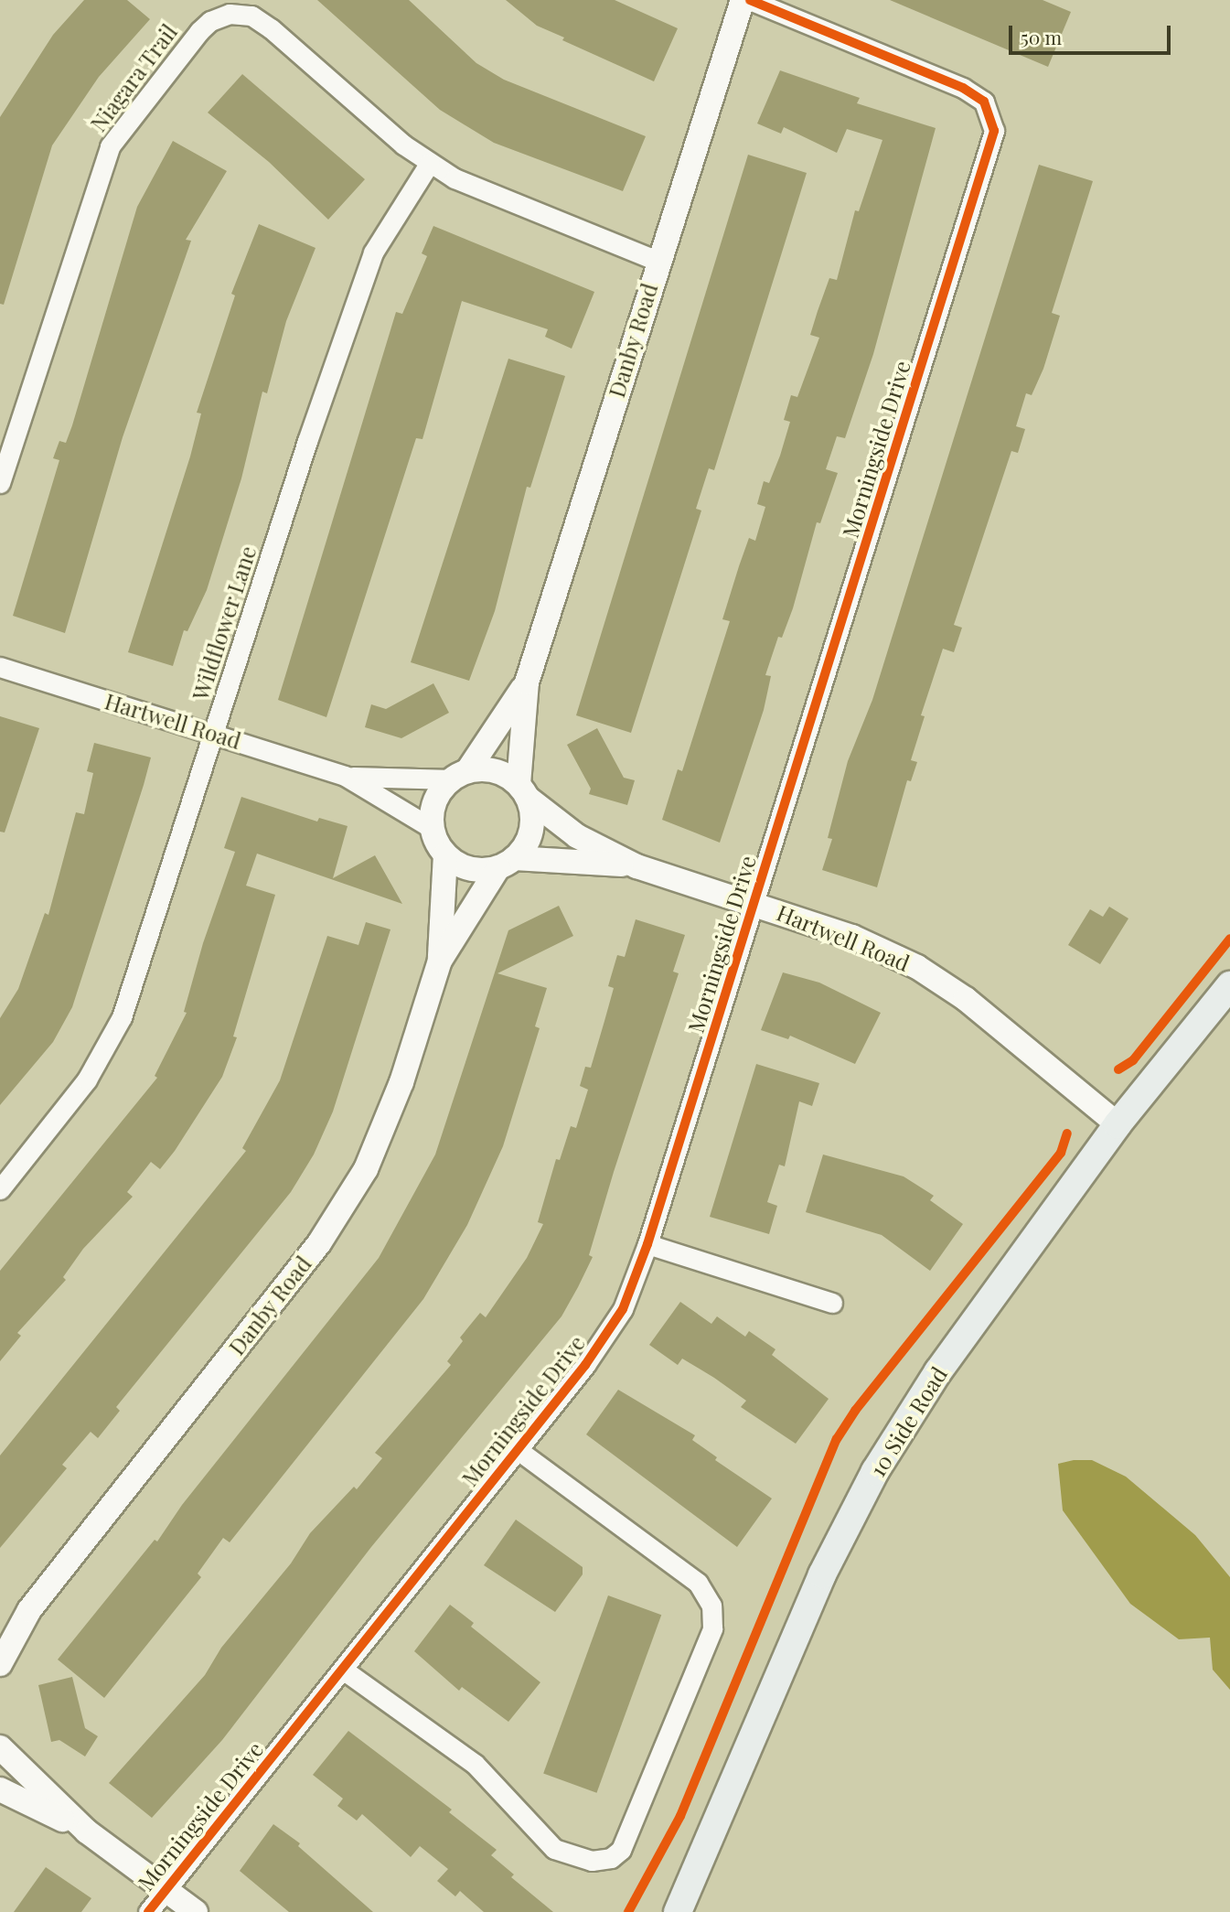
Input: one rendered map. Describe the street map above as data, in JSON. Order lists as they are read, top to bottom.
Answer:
{
  "streets": {
    "main road": ["10 Side Road"],
    "street": [
      "Niagara Trail",
      "Danby Road",
      "Morningside Drive",
      "Wildflower Lane",
      "Hartwell Road"
    ]
  },
  "crossings": [
    ["Niagara Trail", "Danby Road"],
    ["Niagara Trail", "Wildflower Lane"],
    ["Danby Road", "Hartwell Road"],
    ["Morningside Drive", "Hartwell Road"],
    ["Wildflower Lane", "Hartwell Road"],
    ["Hartwell Road", "10 Side Road"]
  ],
  "scale_bar": "50 m"
}
